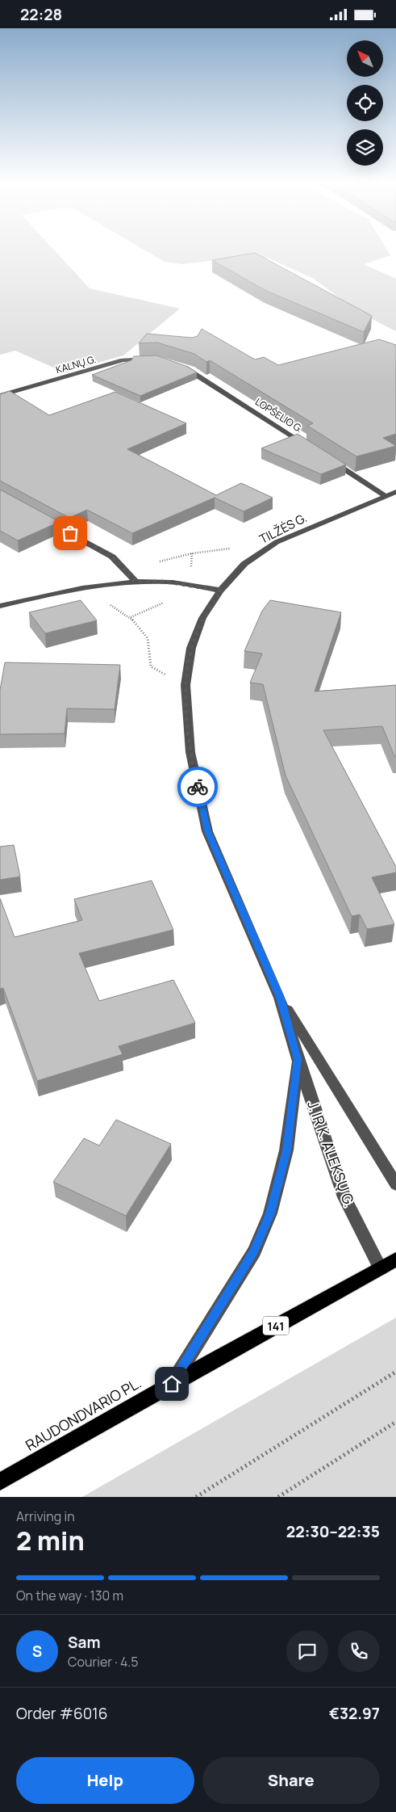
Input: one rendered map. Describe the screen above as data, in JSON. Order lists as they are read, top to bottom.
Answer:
{
  "streets": {
    "main road": ["141", "RAUDONDVARIO PL."],
    "street": [
      "KALNŲ G.",
      "LOPŠELIO G.",
      "TILŽĖS G.",
      "J. IR K. ALEKSŲ G."
    ]
  },
  "crossings": [
    ["TILŽĖS G.", "J. IR K. ALEKSŲ G."],
    ["J. IR K. ALEKSŲ G.", "RAUDONDVARIO PL."]
  ],
  "north": "top left",
  "page": {
    "status": "22:28",
    "heading": ["2 min", "Arriving in", "22:30–22:35"],
    "panel": [
      "Sam",
      "Courier · 4.5",
      "Order #6016",
      "€32.97"
    ],
    "bar": "On the way · 130 m",
    "round": "S",
    "buttons": ["Help", "Share"]
  }
}
